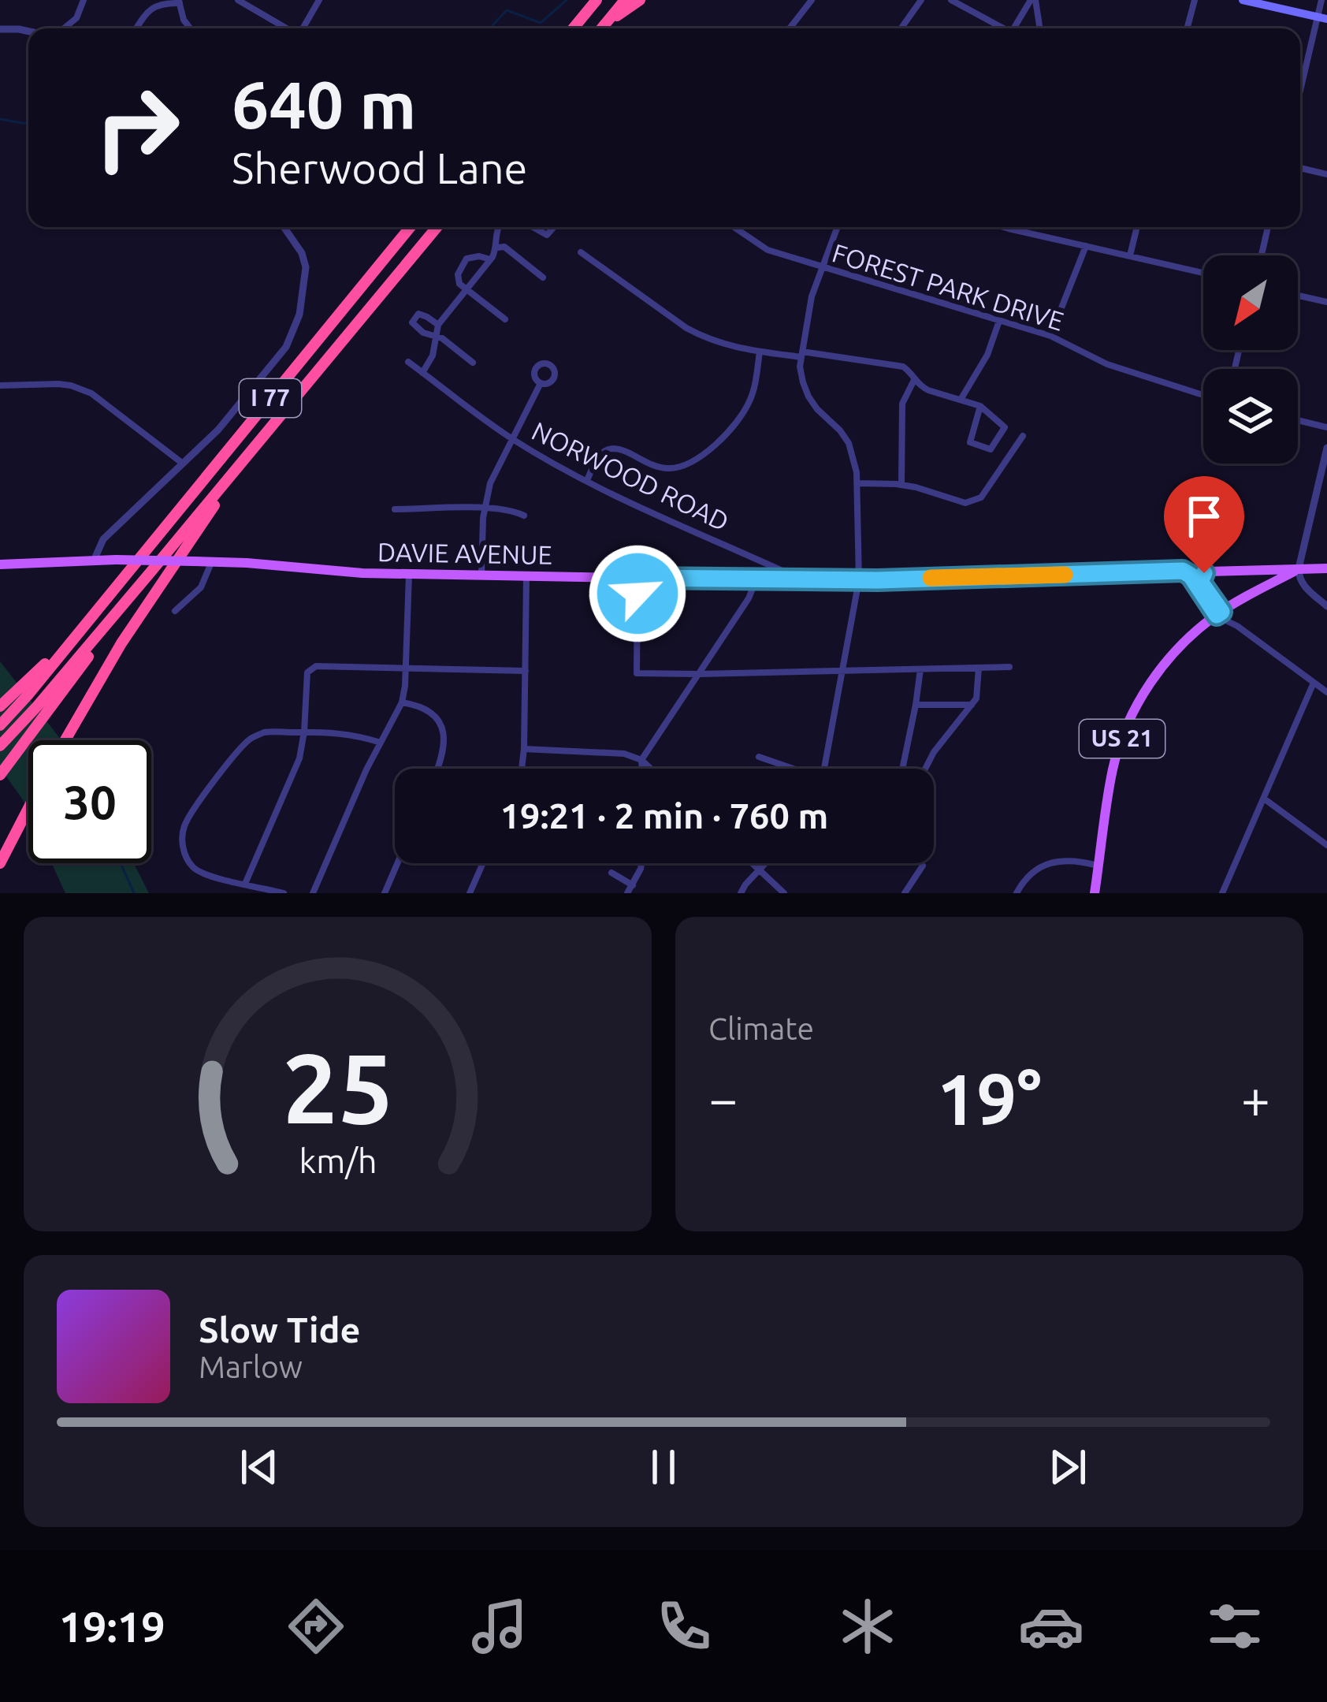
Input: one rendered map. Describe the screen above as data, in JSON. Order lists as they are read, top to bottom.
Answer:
{
  "streets": {
    "highway": ["I 77"],
    "main road": ["DAVIE AVENUE", "US 21"],
    "street": ["FOREST PARK DRIVE", "NORWOOD ROAD"]
  },
  "crossings": [
    ["NORWOOD ROAD", "DAVIE AVENUE"],
    ["DAVIE AVENUE", "US 21"]
  ],
  "north": "bottom left",
  "page": {
    "turn": ["640 m", "Sherwood Lane"],
    "limit": "30",
    "trip": "19:21 · 2 min · 760 m",
    "tile": "Climate",
    "heat": ["−", "19°", "+"],
    "song": ["Slow Tide", "Marlow"],
    "tabs": "19:19",
    "gauge": ["25", "km/h"]
  }
}
